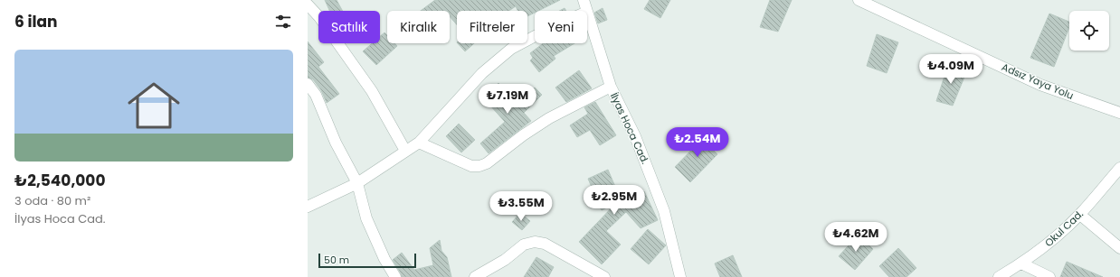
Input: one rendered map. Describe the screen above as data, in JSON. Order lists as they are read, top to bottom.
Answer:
{
  "streets": {
    "street": ["Adsız Yaya Yolu", "İlyas Hoca Cad.", "Okul Cad."]
  },
  "scale_bar": "50 m",
  "page": {
    "heading": "6 ilan",
    "chip": [
      "Satılık",
      "Kiralık",
      "Filtreler",
      "Yeni"
    ],
    "list": [
      {
        "name": "₺2,540,000",
        "note": "3 oda · 80 m² · İlyas Hoca Cad."
      }
    ],
    "price": [
      "₺4.09M",
      "₺7.19M",
      "₺2.54M",
      "₺2.95M",
      "₺3.55M",
      "₺4.62M"
    ],
    "scale": "50 m"
  }
}
